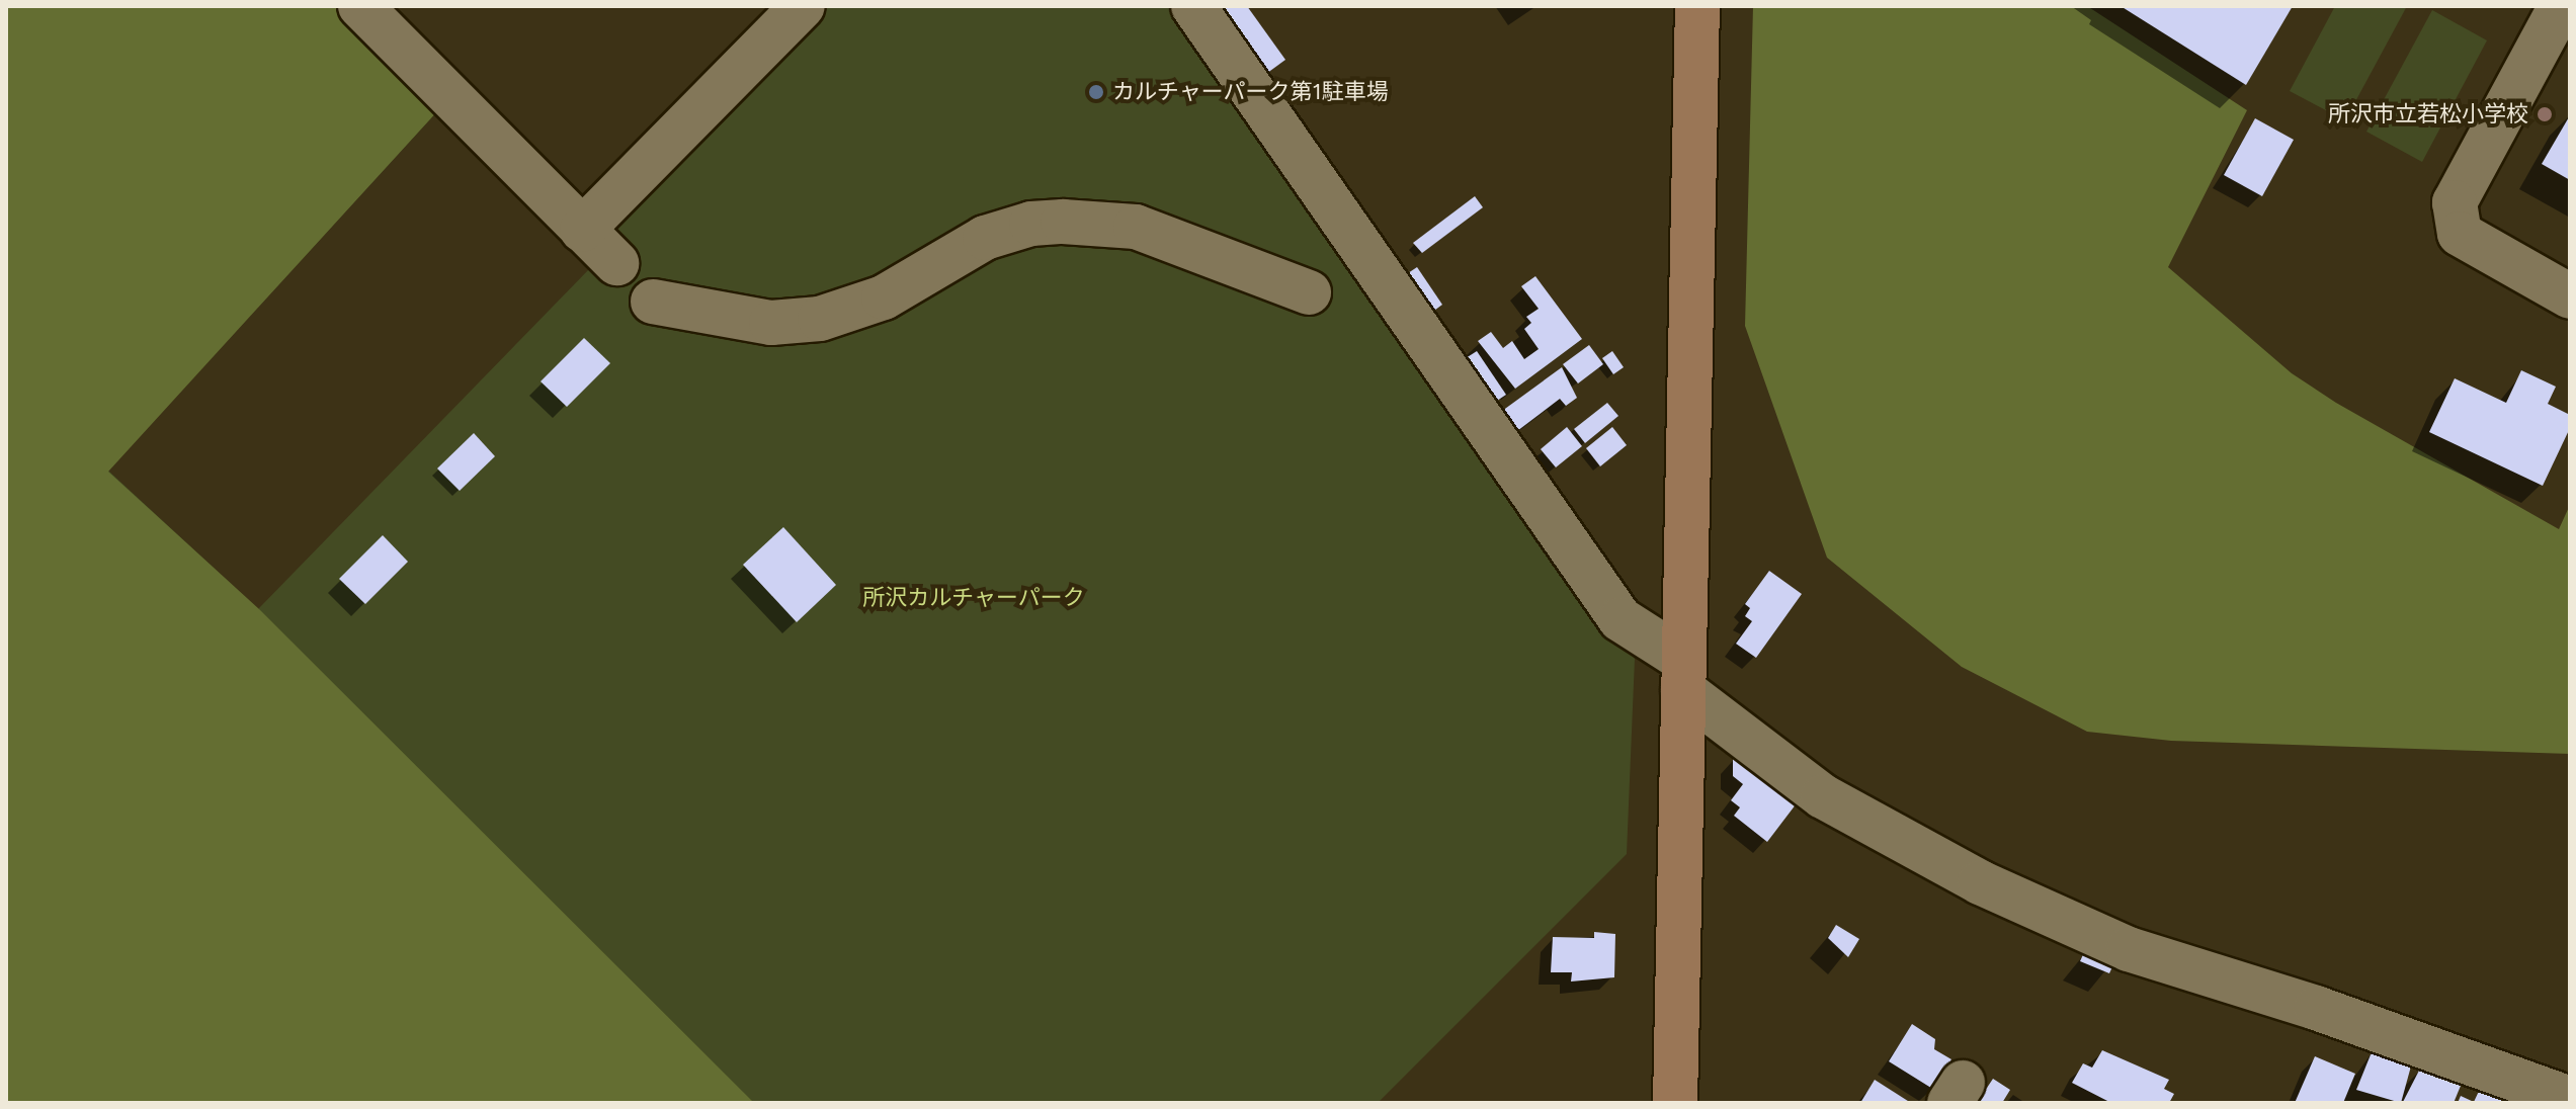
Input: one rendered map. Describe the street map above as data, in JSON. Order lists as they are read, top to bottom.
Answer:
{
  "parks": ["所沢カルチャーパーク"],
  "places": ["カルチャーパーク第1駐車場", "所沢市立若松小学校"]
}
